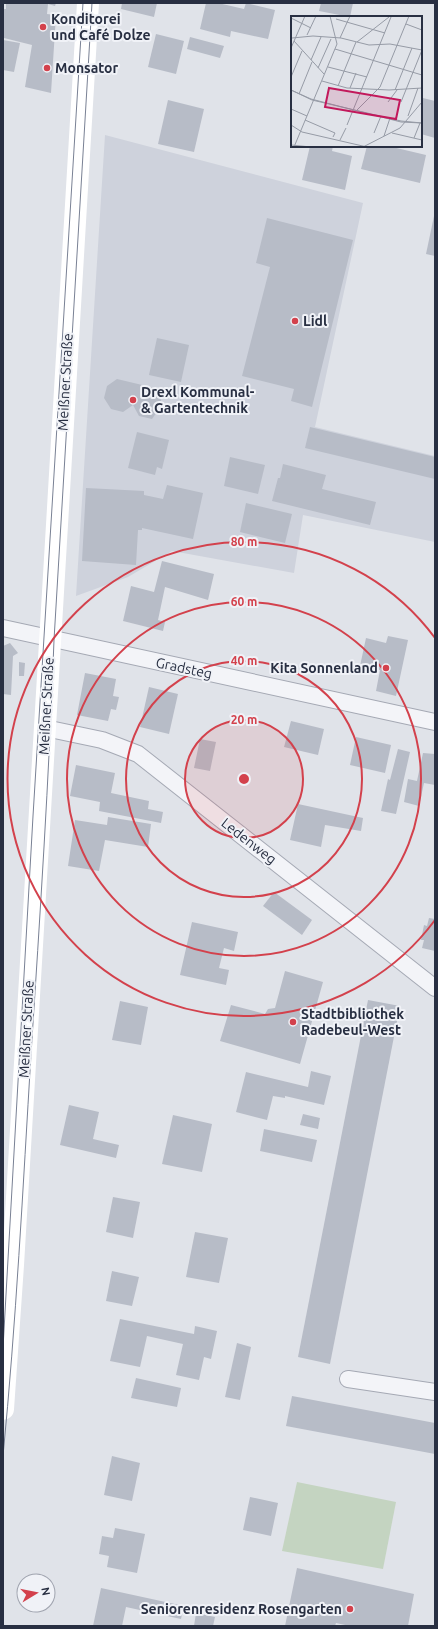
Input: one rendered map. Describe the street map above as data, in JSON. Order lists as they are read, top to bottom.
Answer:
{
  "streets": {
    "main road": ["Meißner Straße"],
    "street": ["Gradsteg", "Ledenweg"]
  },
  "crossings": [
    ["Meißner Straße", "Gradsteg"],
    ["Meißner Straße", "Ledenweg"]
  ],
  "places": [
    "Konditorei und Café Dolze",
    "Monsator",
    "Lidl",
    "Drexl Kommunal- & Gartentechnik",
    "Kita Sonnenland",
    "Stadtbibliothek Radebeul-West",
    "Seniorenresidenz Rosengarten"
  ],
  "north": "right",
  "rings": [
    "80 m",
    "60 m",
    "40 m",
    "20 m"
  ]
}
